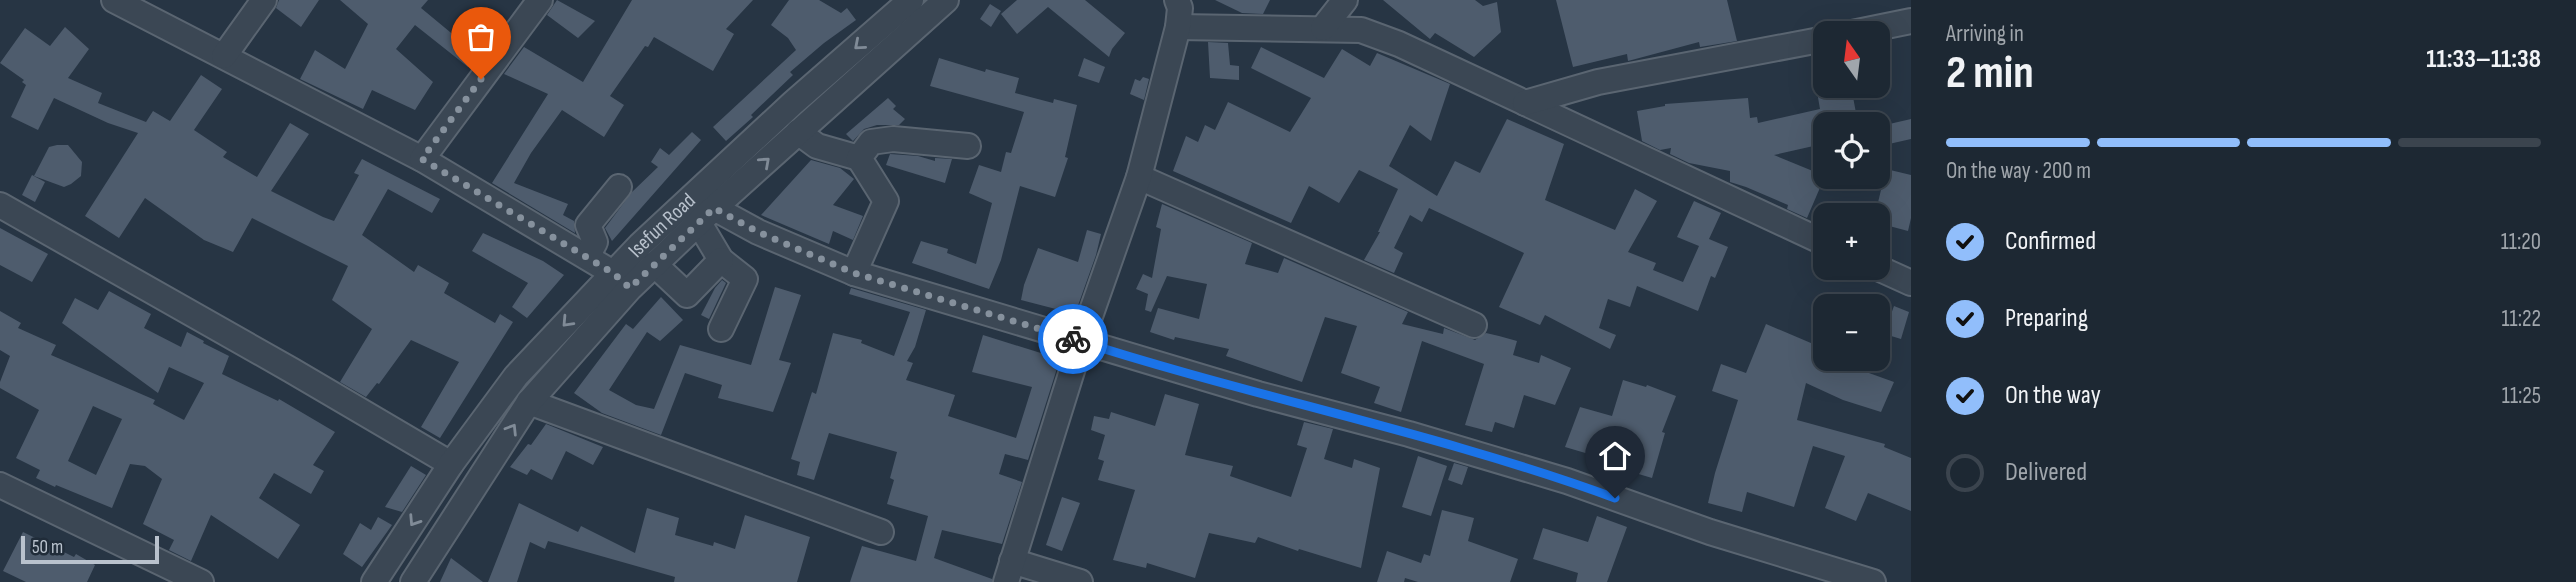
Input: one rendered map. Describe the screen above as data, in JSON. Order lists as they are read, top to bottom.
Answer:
{
  "streets": {
    "street": ["Isefun Road"]
  },
  "scale_bar": "50 m",
  "north": "top",
  "page": {
    "heading": ["2 min", "Arriving in", "11:33–11:38"],
    "map_buttons": ["+", "−"],
    "bar": "On the way · 200 m",
    "list": [
      ["Confirmed", "11:20"],
      ["Preparing", "11:22"],
      ["On the way", "11:25"],
      "Delivered"
    ],
    "scale": "50 m"
  }
}
